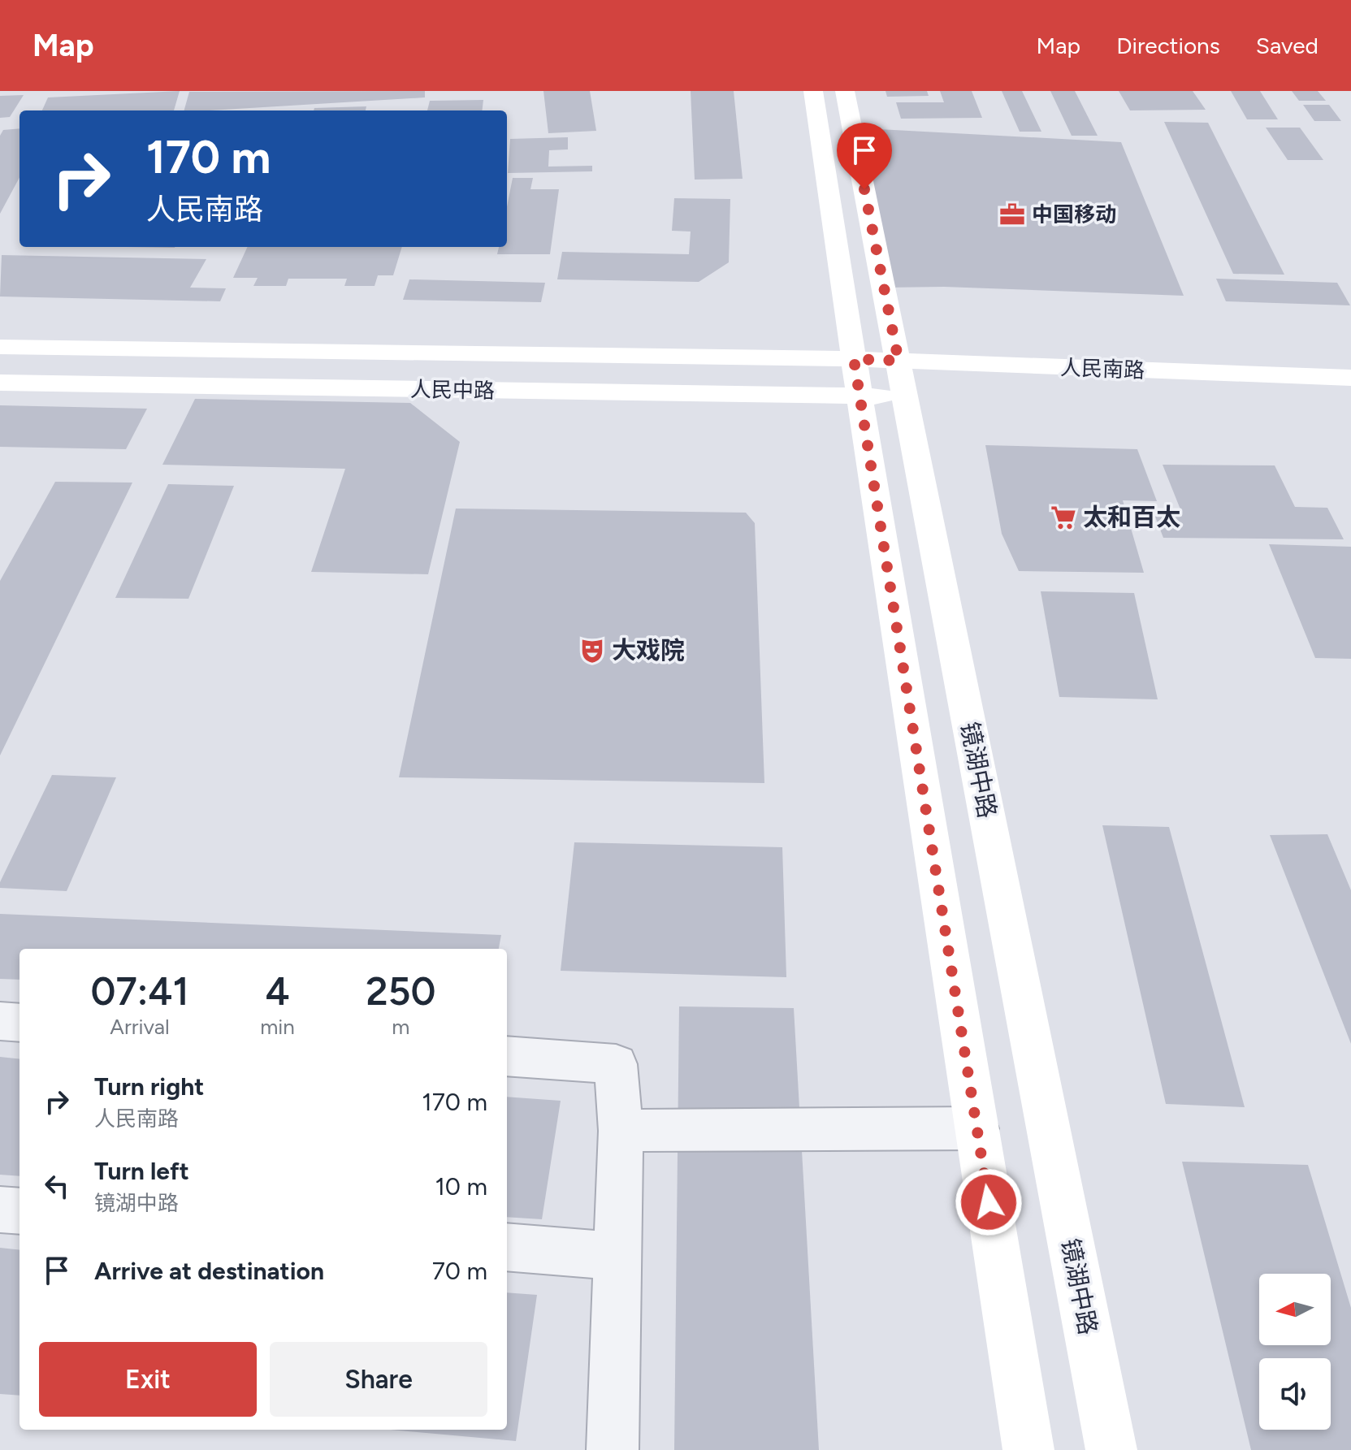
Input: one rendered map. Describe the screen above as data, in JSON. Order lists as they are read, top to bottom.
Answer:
{
  "streets": {
    "main road": ["人民南路", "人民中路", "镜湖中路"]
  },
  "crossings": [
    ["人民南路", "人民中路"],
    ["人民南路", "镜湖中路"],
    ["人民中路", "镜湖中路"]
  ],
  "places": {
    "office": ["中国移动"],
    "supermarket": ["太和百太"],
    "theatre": ["大戏院"]
  },
  "north": "left",
  "page": {
    "header": "Map",
    "nav": ["Map", "Directions", "Saved"],
    "turn": ["170 m", "人民南路"],
    "eta": [
      "07:41",
      "Arrival",
      "4",
      "min",
      "250",
      "m"
    ],
    "list": [
      {
        "name": "Turn right",
        "note": "人民南路",
        "value": "170 m"
      },
      {
        "name": "Turn left",
        "note": "镜湖中路",
        "value": "10 m"
      },
      {
        "name": "Arrive at destination",
        "value": "70 m"
      }
    ],
    "buttons": ["Exit", "Share"]
  }
}
